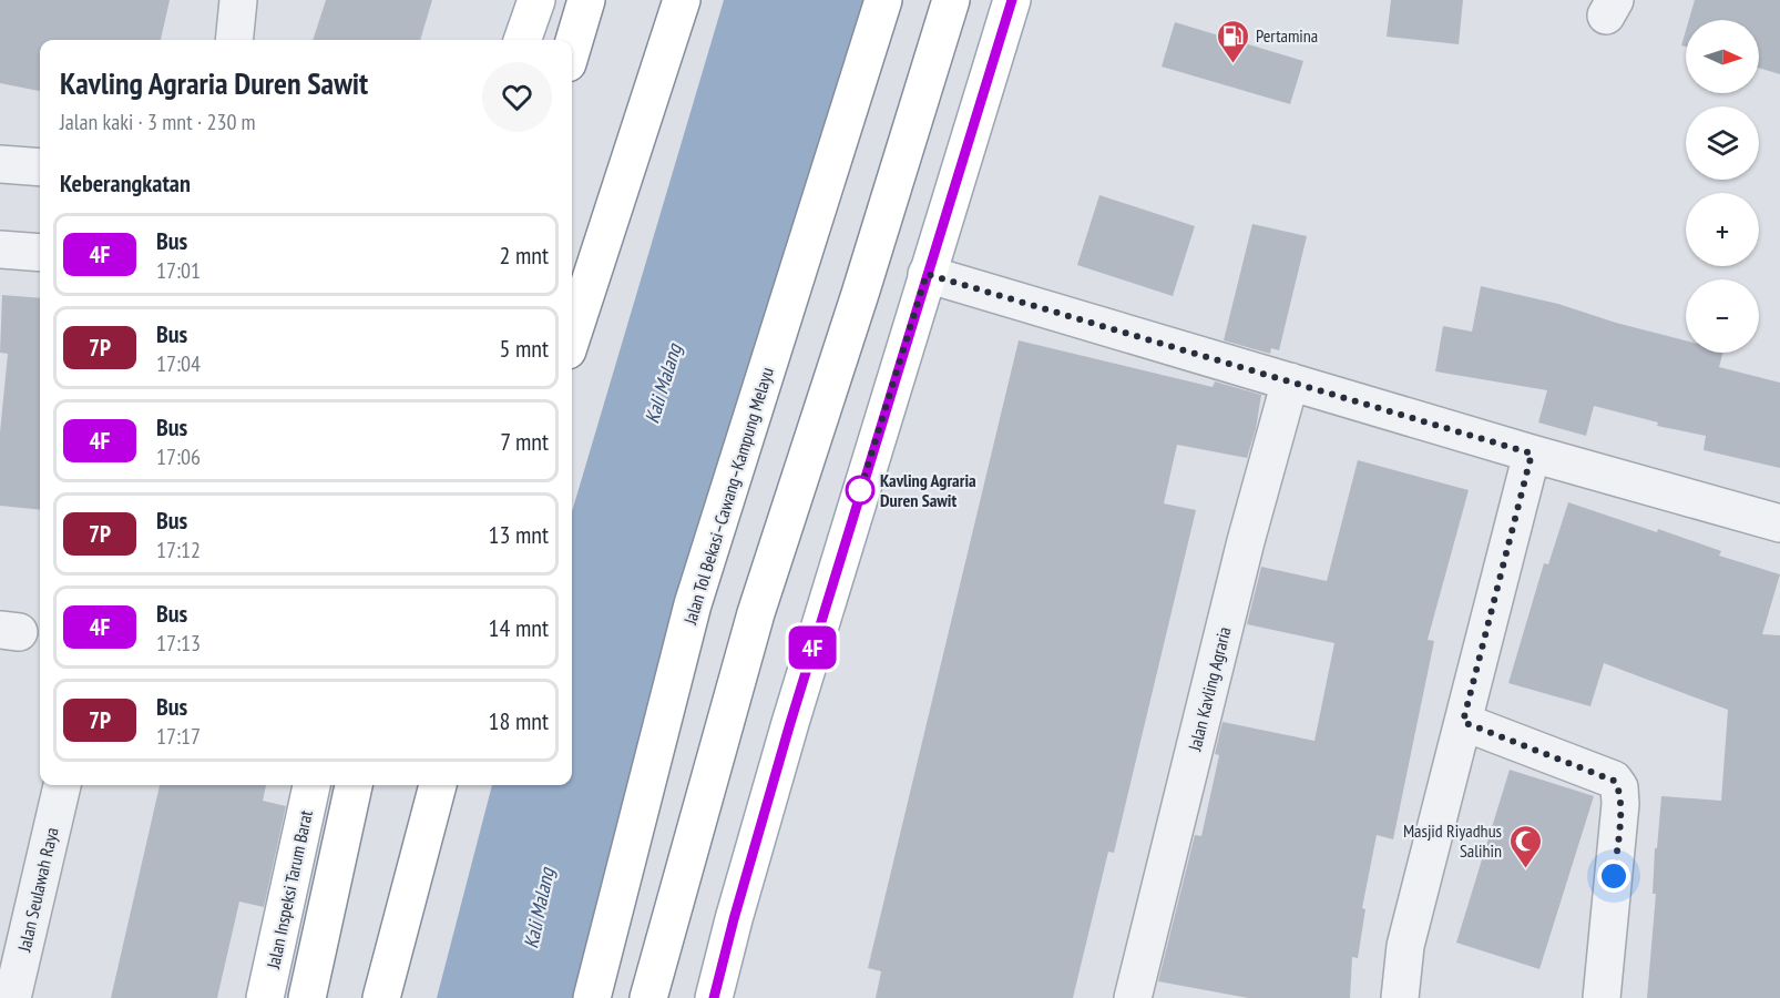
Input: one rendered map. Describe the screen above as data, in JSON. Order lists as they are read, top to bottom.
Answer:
{
  "streets": {
    "main road": ["Jalan Tol Bekasi–Cawang–Kampung Melayu", "Jalan Inspeksi Tarum Barat"],
    "street": ["Jalan Kavling Agraria", "Jalan Seulawah Raya"]
  },
  "water": ["Kali Malang"],
  "places": {
    "fuel station": ["Pertamina"],
    "other": ["Kavling Agraria Duren Sawit"],
    "mosque": ["Masjid Riyadhus Salihin"]
  },
  "lines": ["bus line 4F"],
  "north": "right",
  "page": {
    "on_map": "4F",
    "map_buttons": ["+", "−"],
    "heading": [
      ["Kavling Agraria Duren Sawit", "Jalan kaki · 3 mnt · 230 m"],
      "Keberangkatan"
    ],
    "list": [
      {
        "mark": "4F",
        "name": "Bus",
        "note": "17:01",
        "value": "2 mnt"
      },
      {
        "mark": "7P",
        "name": "Bus",
        "note": "17:04",
        "value": "5 mnt"
      },
      {
        "mark": "4F",
        "name": "Bus",
        "note": "17:06",
        "value": "7 mnt"
      },
      {
        "mark": "7P",
        "name": "Bus",
        "note": "17:12",
        "value": "13 mnt"
      },
      {
        "mark": "4F",
        "name": "Bus",
        "note": "17:13",
        "value": "14 mnt"
      },
      {
        "mark": "7P",
        "name": "Bus",
        "note": "17:17",
        "value": "18 mnt"
      }
    ]
  }
}
